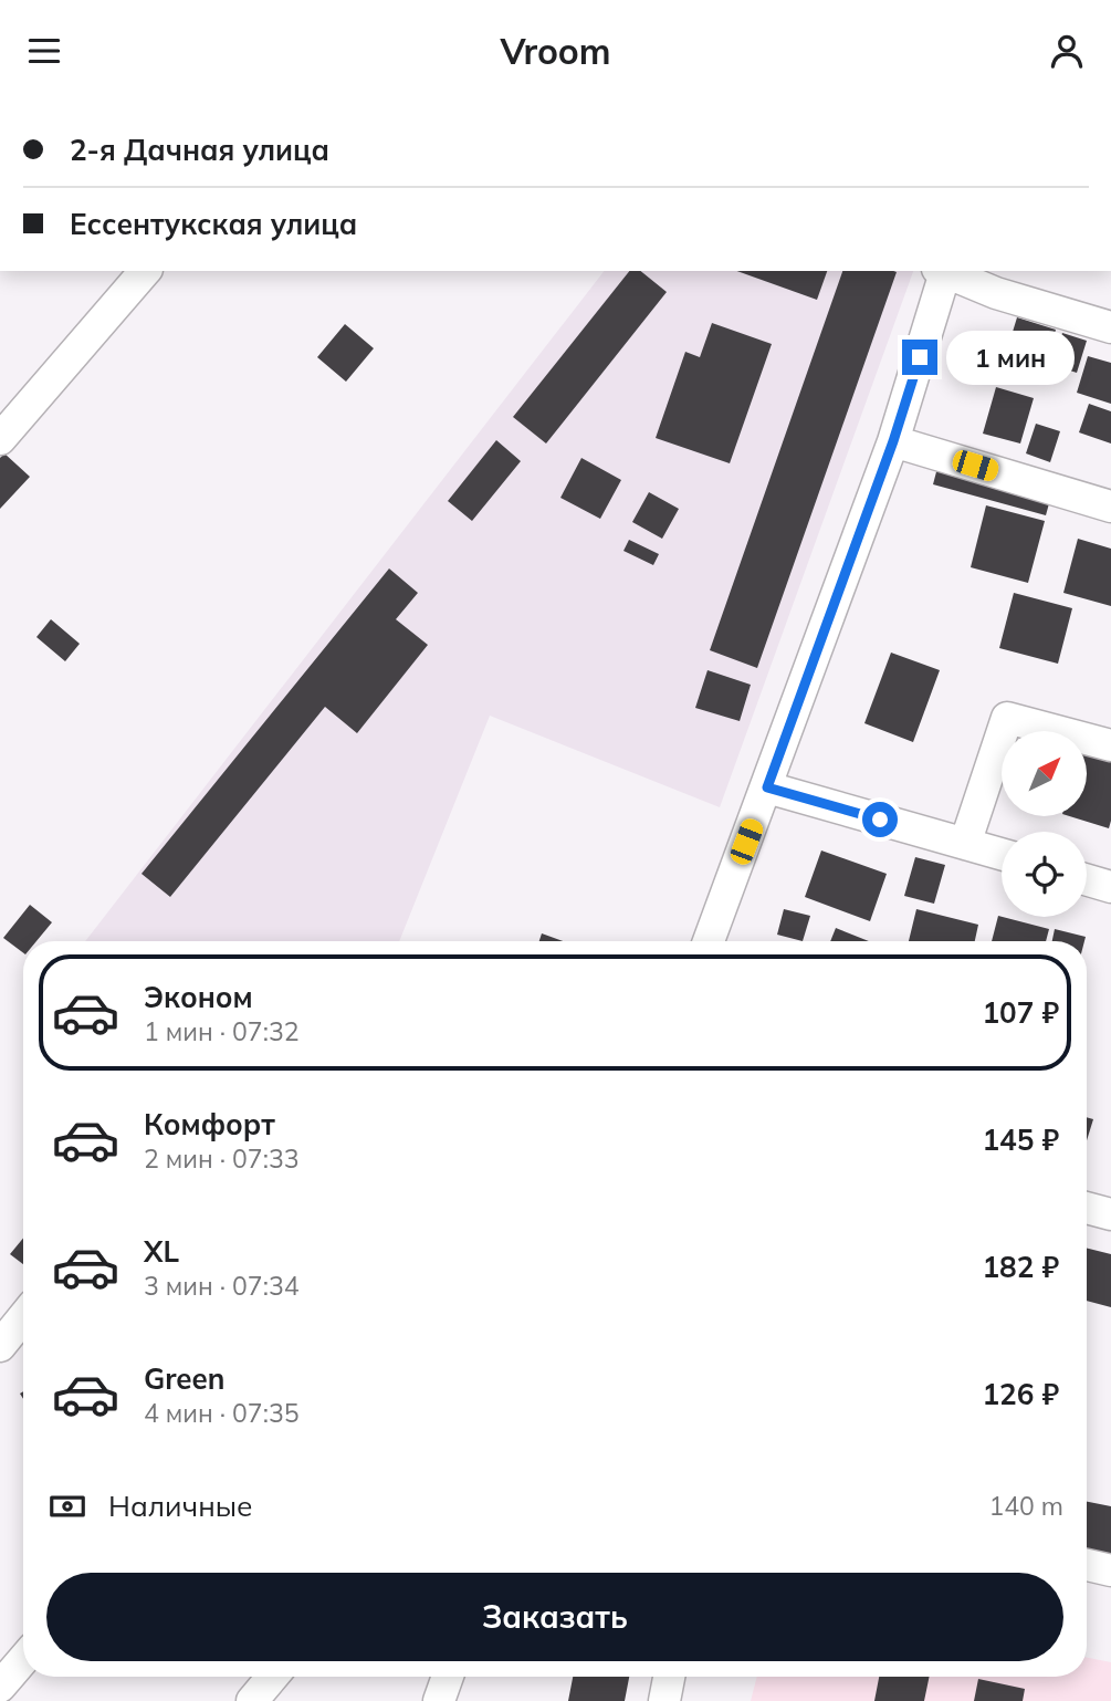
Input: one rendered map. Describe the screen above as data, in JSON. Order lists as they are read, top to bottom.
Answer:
{
  "north": "top right",
  "page": {
    "header": "Vroom",
    "banner": ["2-я Дачная улица", "Ессентукская улица"],
    "bubble": "1 мин",
    "list": [
      {
        "name": "Эконом",
        "note": "1 мин · 07:32",
        "value": "107 ₽"
      },
      {
        "name": "Комфорт",
        "note": "2 мин · 07:33",
        "value": "145 ₽"
      },
      {
        "name": "XL",
        "note": "3 мин · 07:34",
        "value": "182 ₽"
      },
      {
        "name": "Green",
        "note": "4 мин · 07:35",
        "value": "126 ₽"
      }
    ],
    "pay": ["Наличные", "140 m"],
    "buttons": "Заказать"
  }
}
